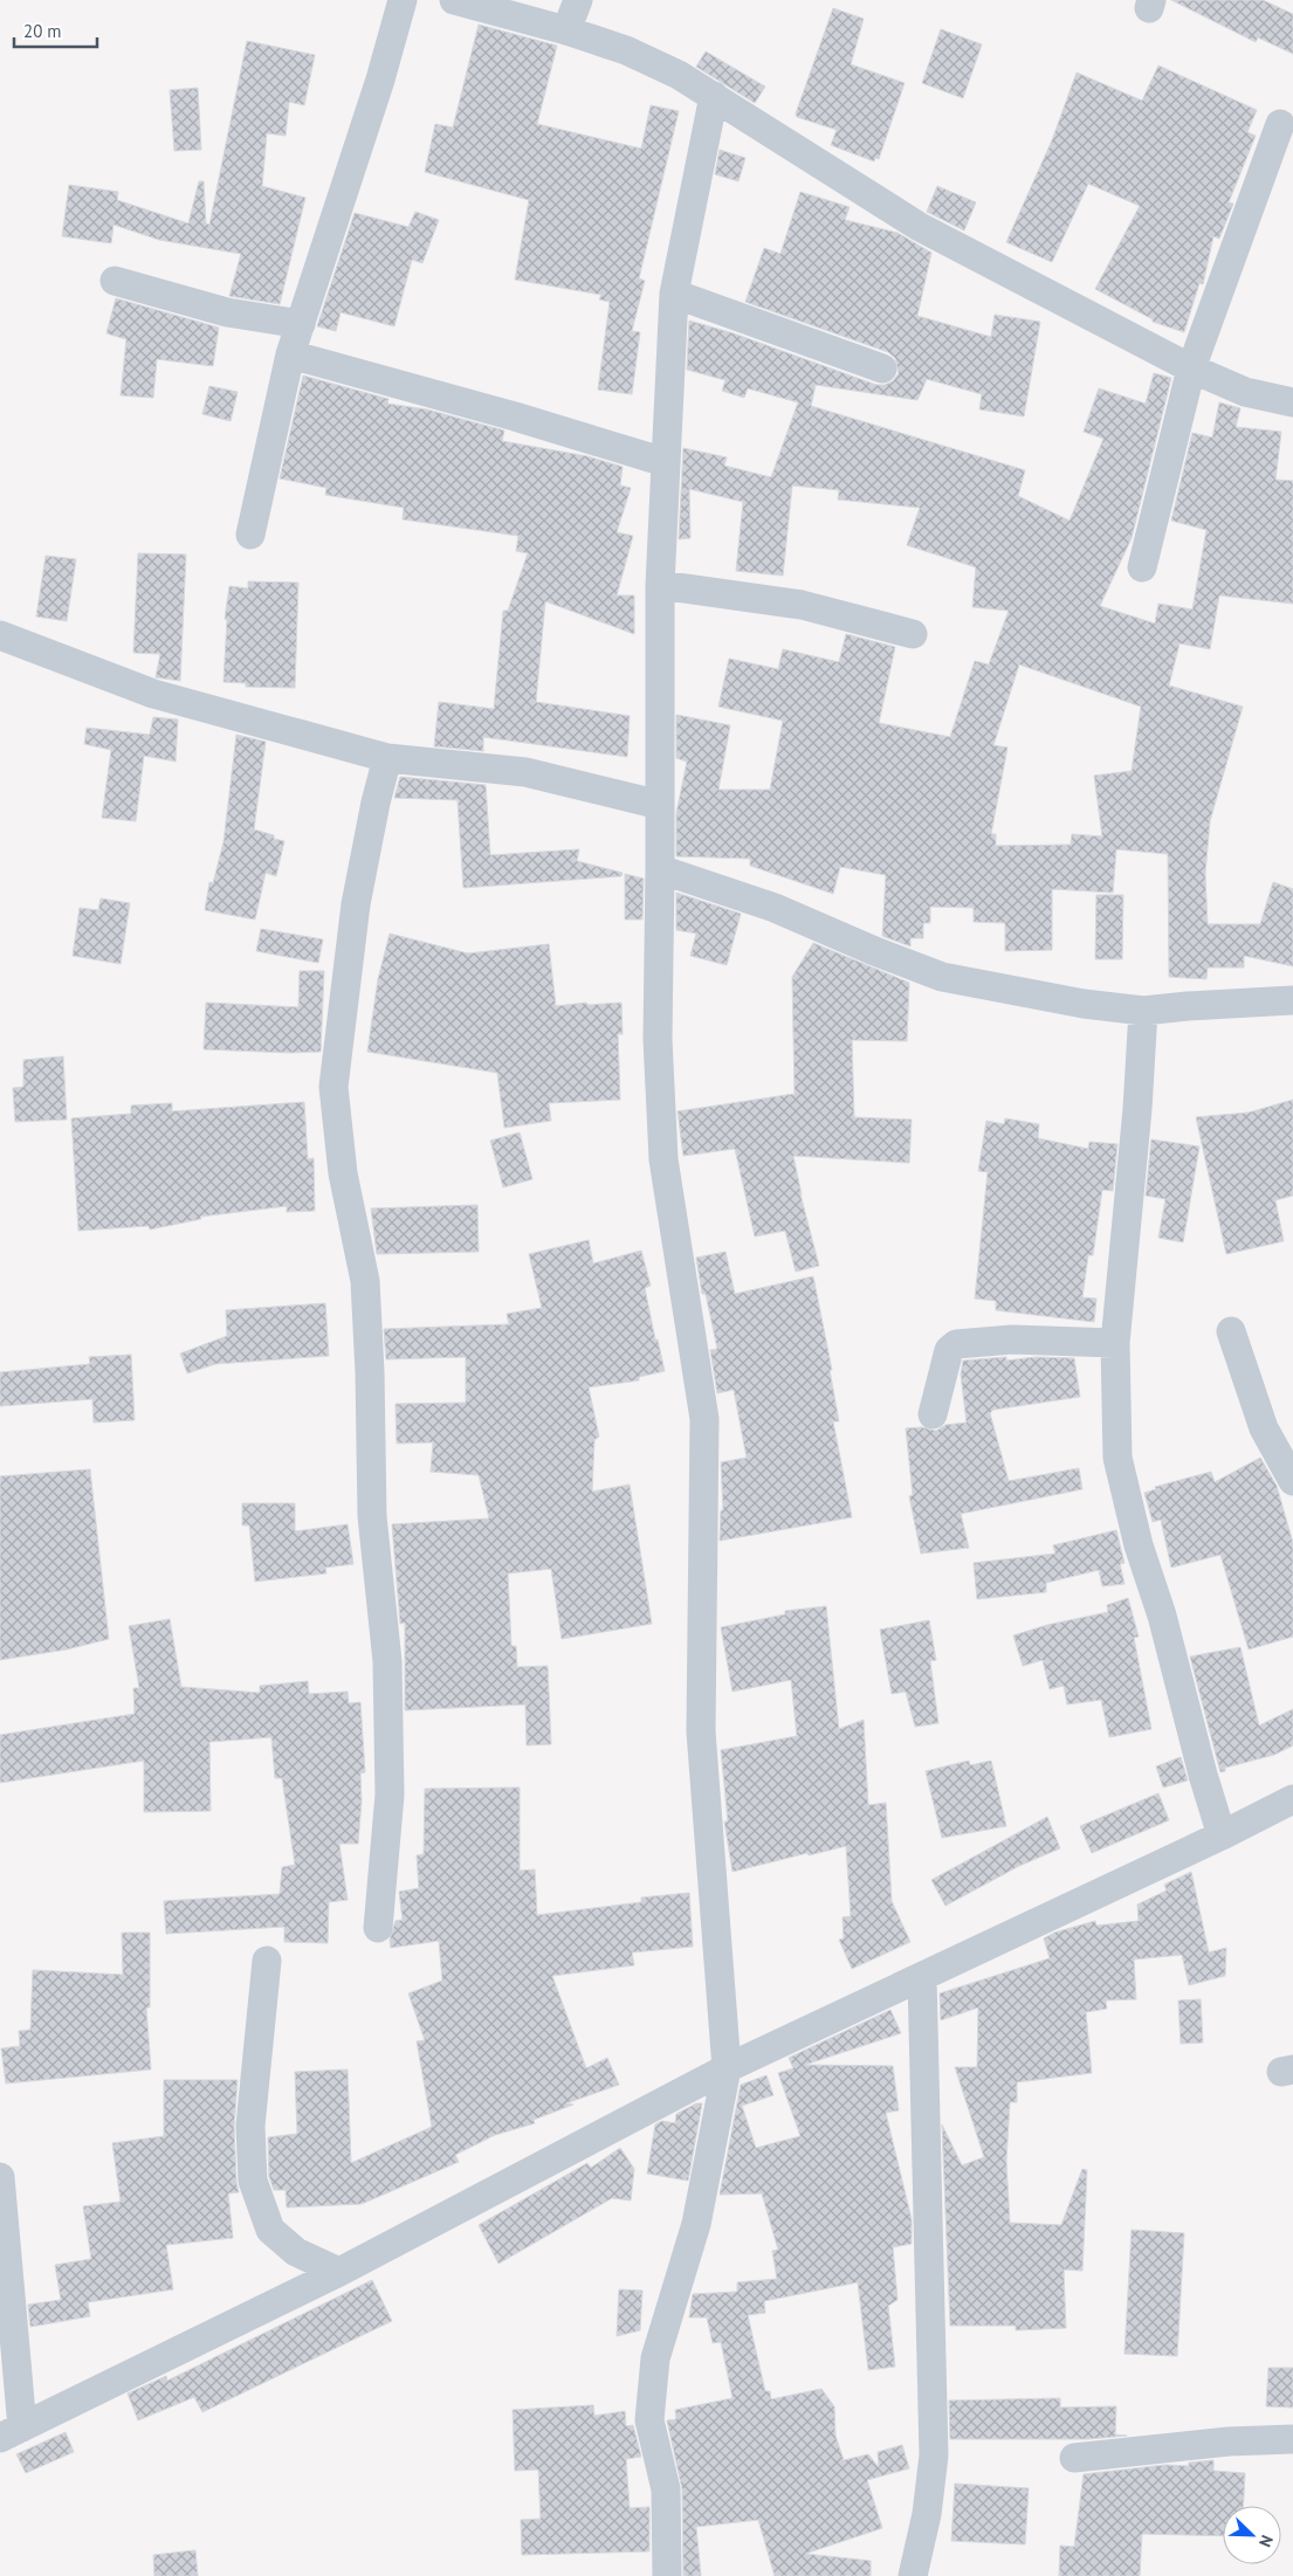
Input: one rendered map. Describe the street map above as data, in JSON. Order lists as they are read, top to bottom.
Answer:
{
  "scale_bar": "20 m",
  "north": "bottom right"
}
